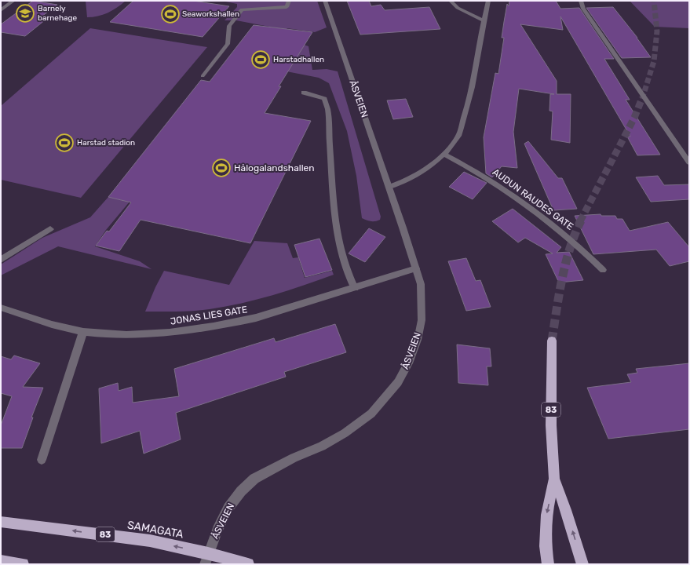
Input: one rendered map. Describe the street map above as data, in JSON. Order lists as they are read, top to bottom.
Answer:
{
  "streets": {
    "highway": ["83", "SAMAGATA"],
    "street": ["ÅSVEIEN", "AUDUN RAUDES GATE", "JONAS LIES GATE"]
  },
  "crossings": [
    ["ÅSVEIEN", "JONAS LIES GATE"],
    ["ÅSVEIEN", "SAMAGATA"]
  ],
  "one_way": ["SAMAGATA"],
  "places": {
    "school or university": ["Barnely barnehage"],
    "sports": [
      "Seaworkshallen",
      "Harstadhallen",
      "Harstad stadion",
      "Hålogalandshallen"
    ]
  }
}
